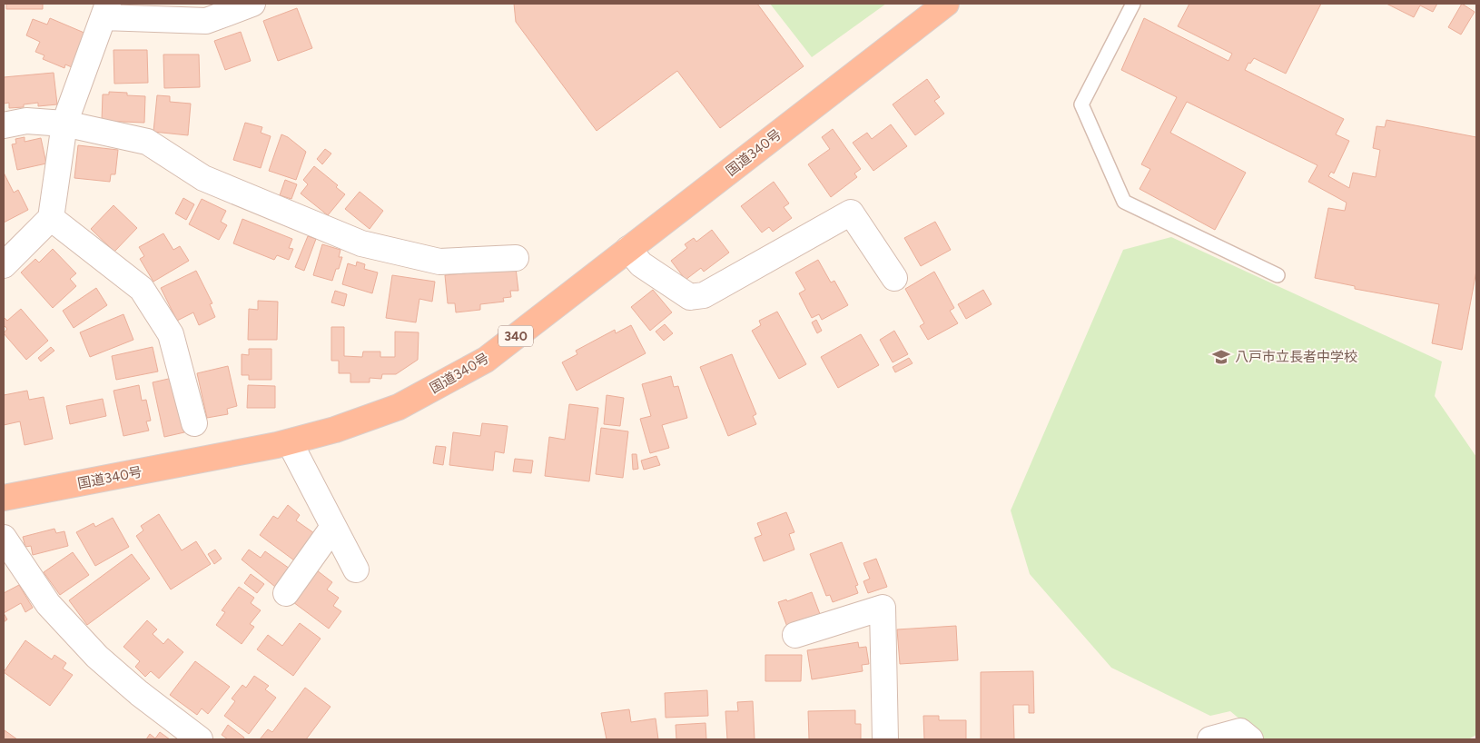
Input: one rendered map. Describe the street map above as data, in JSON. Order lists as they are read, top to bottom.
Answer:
{
  "streets": {
    "highway": ["国道340号", "340"]
  },
  "places": {
    "school or university": ["八戸市立長者中学校"]
  }
}
